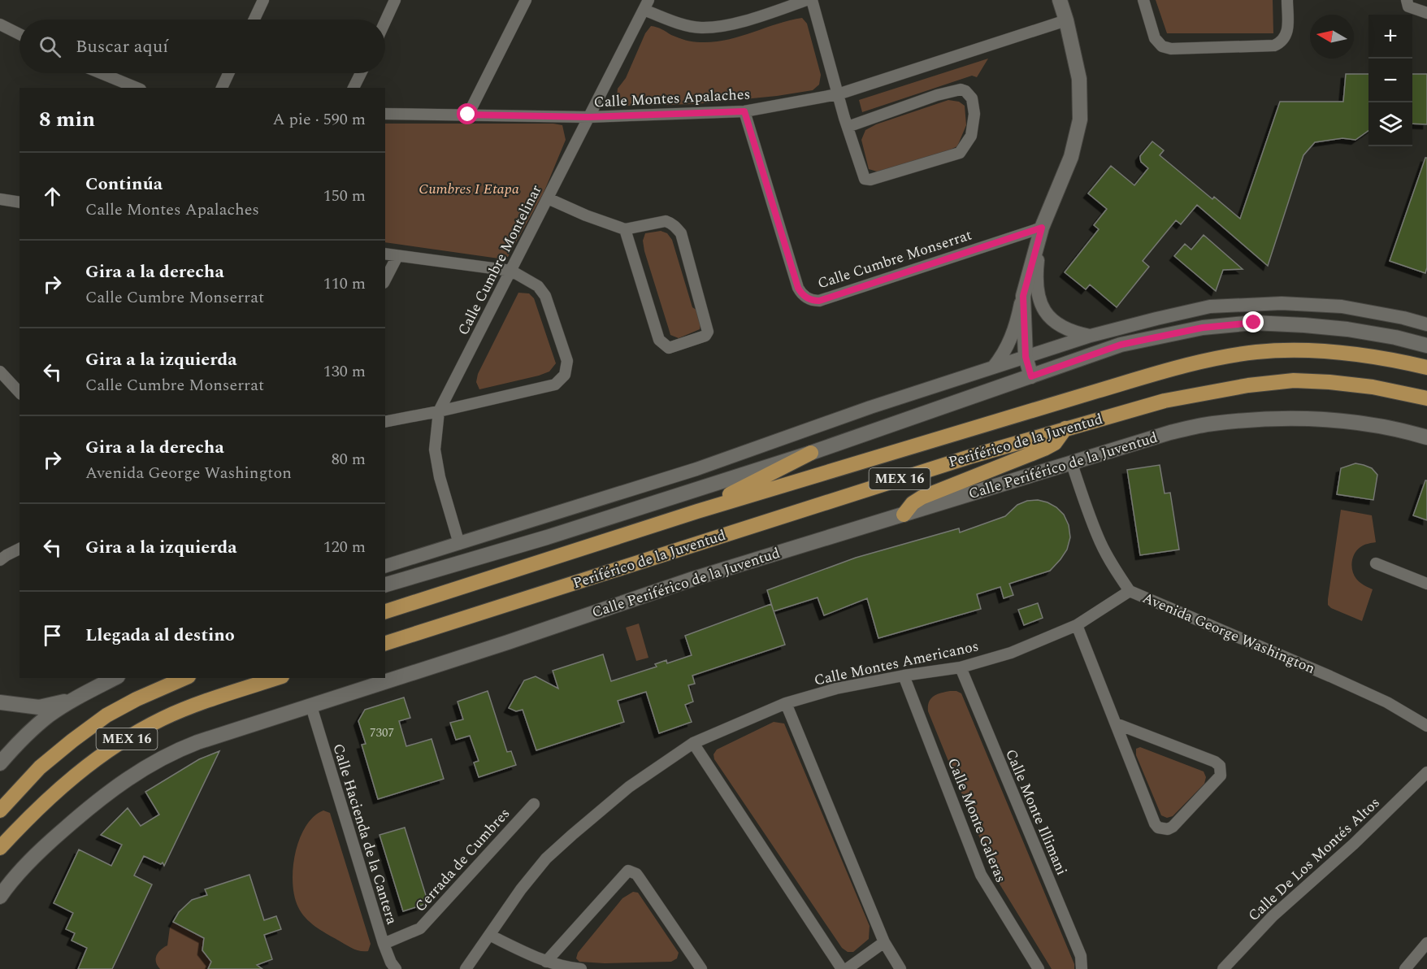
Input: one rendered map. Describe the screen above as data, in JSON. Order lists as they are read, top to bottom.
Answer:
{
  "streets": {
    "highway": ["Periférico de la Juventud", "MEX 16"],
    "main road": ["Calle Periférico de la Juventud"],
    "street": [
      "Calle Montes Apalaches",
      "Calle Cumbre Monserrat",
      "Calle Cumbre Montelinar",
      "Avenida George Washington",
      "Calle Montes Americanos",
      "Calle Monte Illimani",
      "Calle Monte Galeras",
      "Calle Hacienda de la Cantera",
      "Calle De Los Montés Altos",
      "Cerrada de Cumbres"
    ]
  },
  "crossings": [
    ["Calle Montes Apalaches", "Calle Cumbre Monserrat"],
    ["Calle Montes Apalaches", "Calle Cumbre Montelinar"],
    ["Calle Periférico de la Juventud", "Avenida George Washington"],
    ["Calle Periférico de la Juventud", "Calle Hacienda de la Cantera"],
    ["Avenida George Washington", "Calle Montes Americanos"],
    ["Calle Montes Americanos", "Calle Monte Illimani"],
    ["Calle Montes Americanos", "Calle Monte Galeras"],
    ["Calle Hacienda de la Cantera", "Cerrada de Cumbres"]
  ],
  "parks": ["Cumbres I Etapa"],
  "house_numbers": ["7307"],
  "north": "left",
  "page": {
    "map_buttons": ["+", "−"],
    "search": "Buscar aquí",
    "heading": ["8 min", "A pie · 590 m"],
    "list": [
      ["Continúa", "Calle Montes Apalaches", "150 m"],
      ["Gira a la derecha", "Calle Cumbre Monserrat", "110 m"],
      ["Gira a la izquierda", "Calle Cumbre Monserrat", "130 m"],
      ["Gira a la derecha", "Avenida George Washington", "80 m"],
      ["Gira a la izquierda", "120 m"],
      "Llegada al destino"
    ]
  }
}
